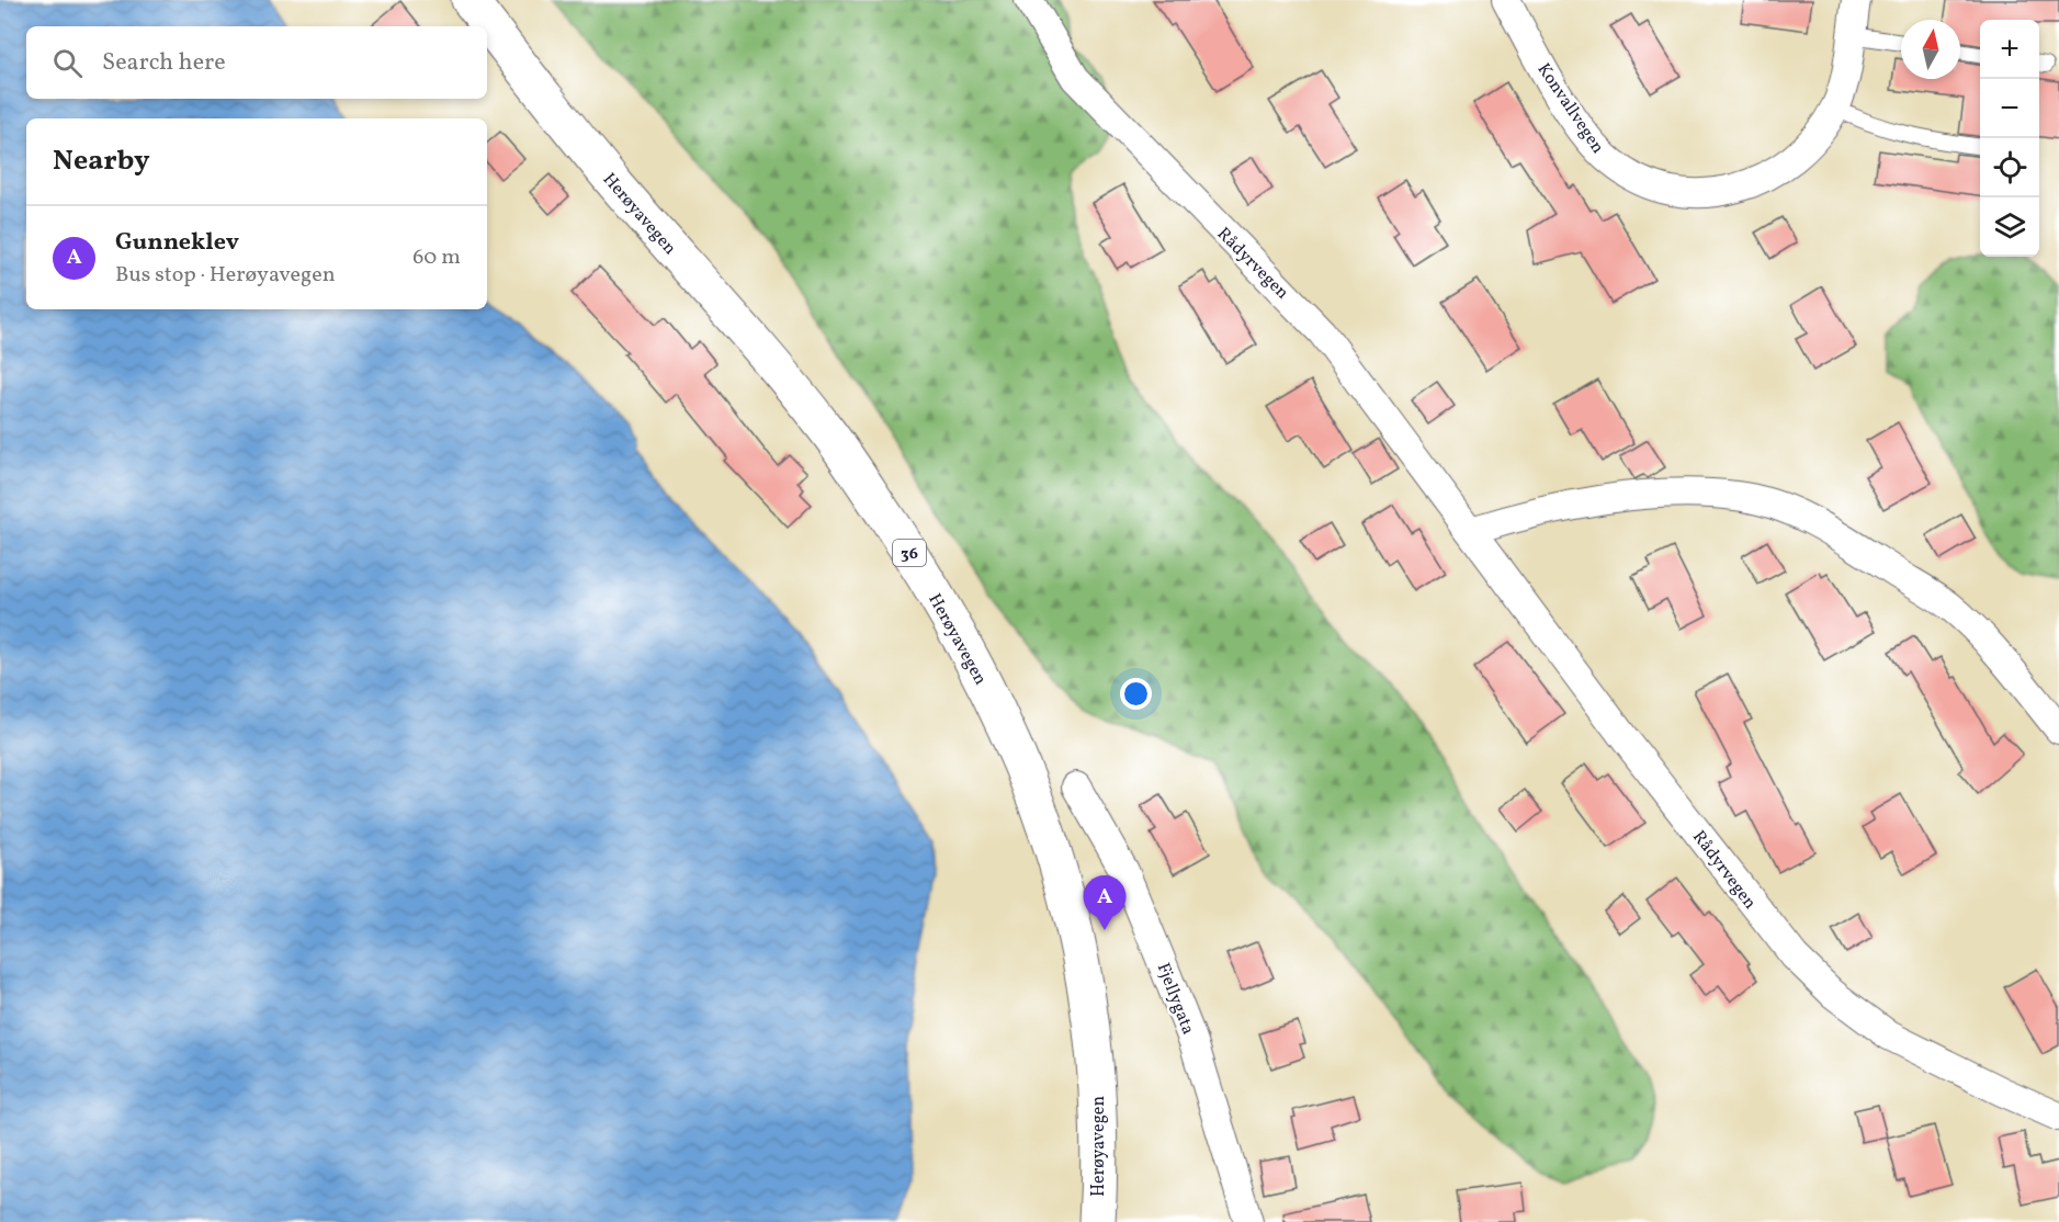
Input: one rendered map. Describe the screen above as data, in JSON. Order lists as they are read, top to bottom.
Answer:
{
  "streets": {
    "highway": ["Herøyavegen", "36"],
    "street": ["Konvallvegen", "Rådyrvegen", "Fjellygata"]
  },
  "north": "top",
  "page": {
    "map_buttons": ["+", "−"],
    "search": "Search here",
    "heading": "Nearby",
    "list": [
      {
        "mark": "A",
        "name": "Gunneklev",
        "note": "Bus stop · Herøyavegen",
        "value": "60 m"
      }
    ],
    "pins": "A"
  }
}
